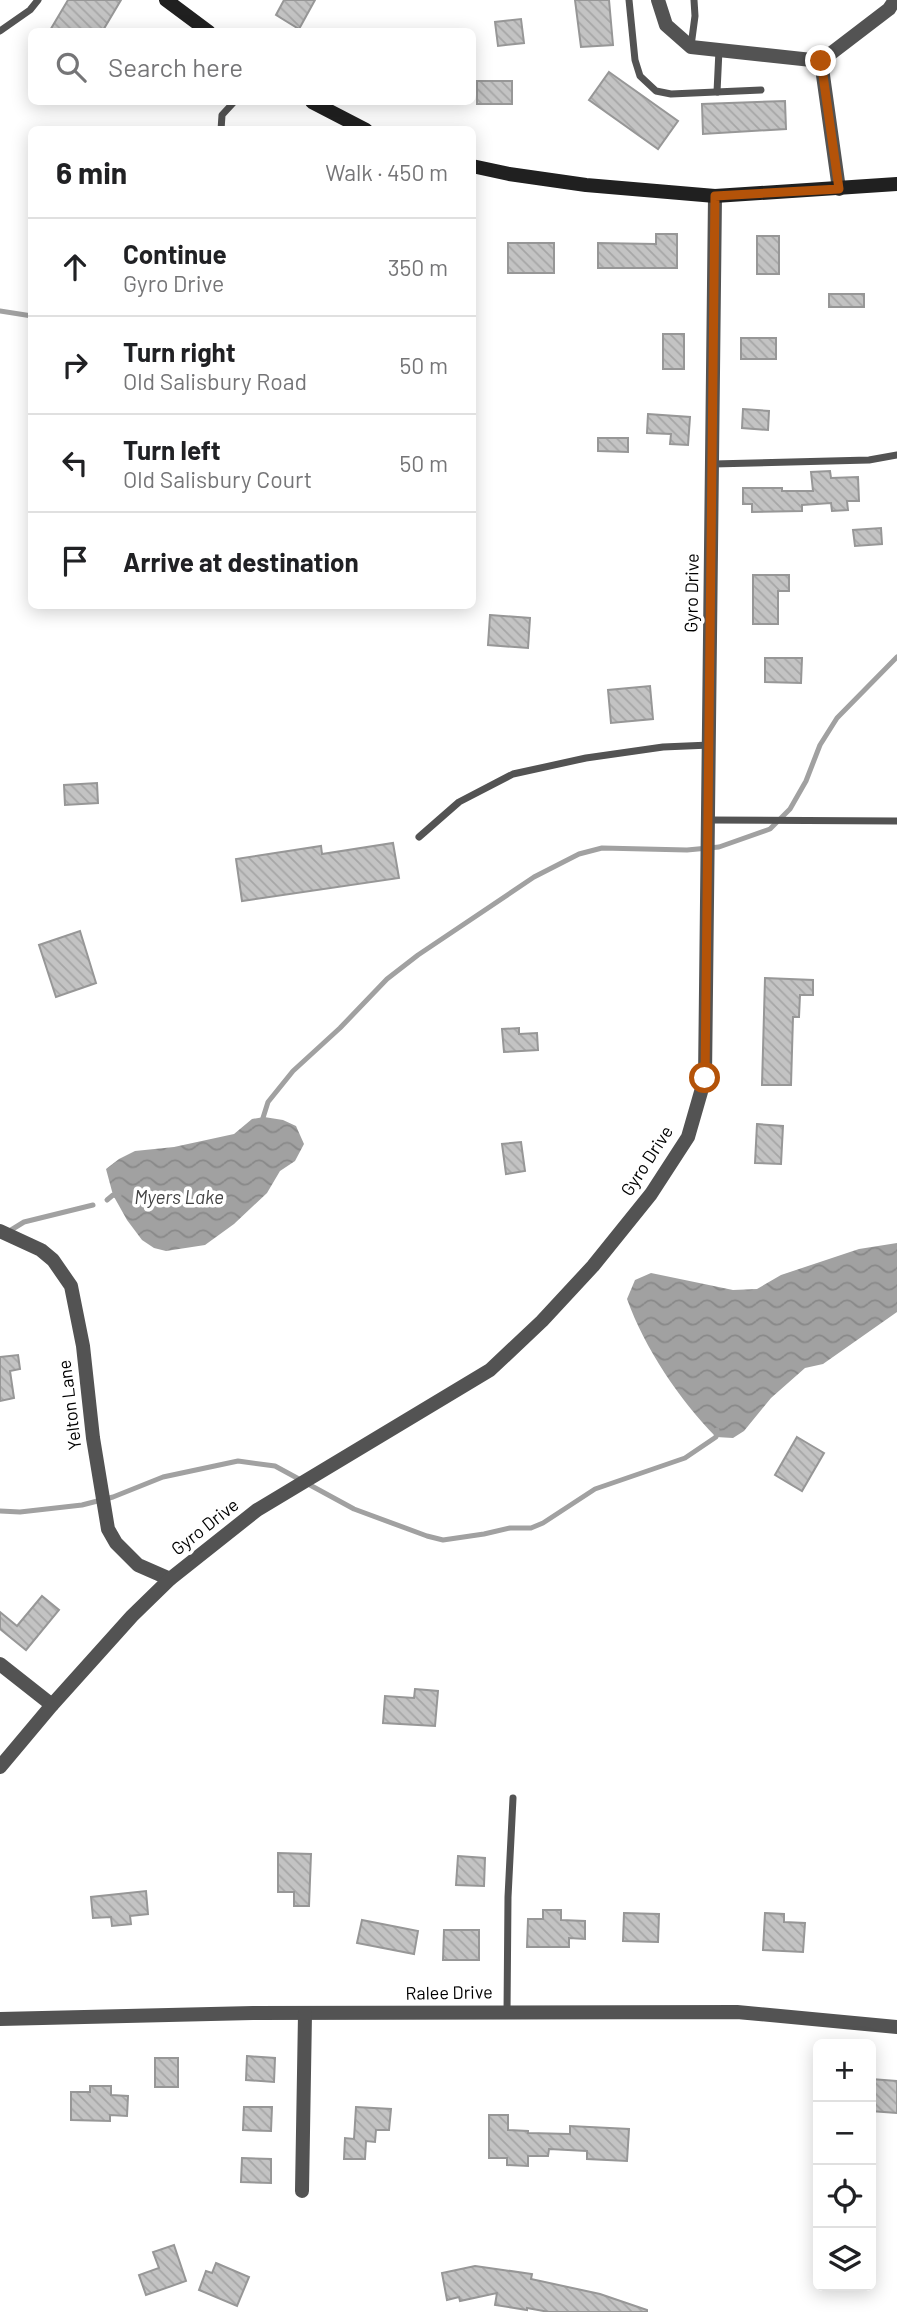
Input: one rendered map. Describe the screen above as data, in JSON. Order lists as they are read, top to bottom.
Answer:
{
  "streets": {
    "street": ["Gyro Drive", "Yelton Lane", "Ralee Drive"]
  },
  "crossings": [
    ["Gyro Drive", "Yelton Lane"]
  ],
  "water": ["Myers Lake"],
  "page": {
    "search": "Search here",
    "heading": ["6 min", "Walk · 450 m"],
    "list": [
      ["Continue", "Gyro Drive", "350 m"],
      ["Turn right", "Old Salisbury Road", "50 m"],
      ["Turn left", "Old Salisbury Court", "50 m"],
      "Arrive at destination"
    ],
    "map_buttons": ["+", "−"]
  }
}
